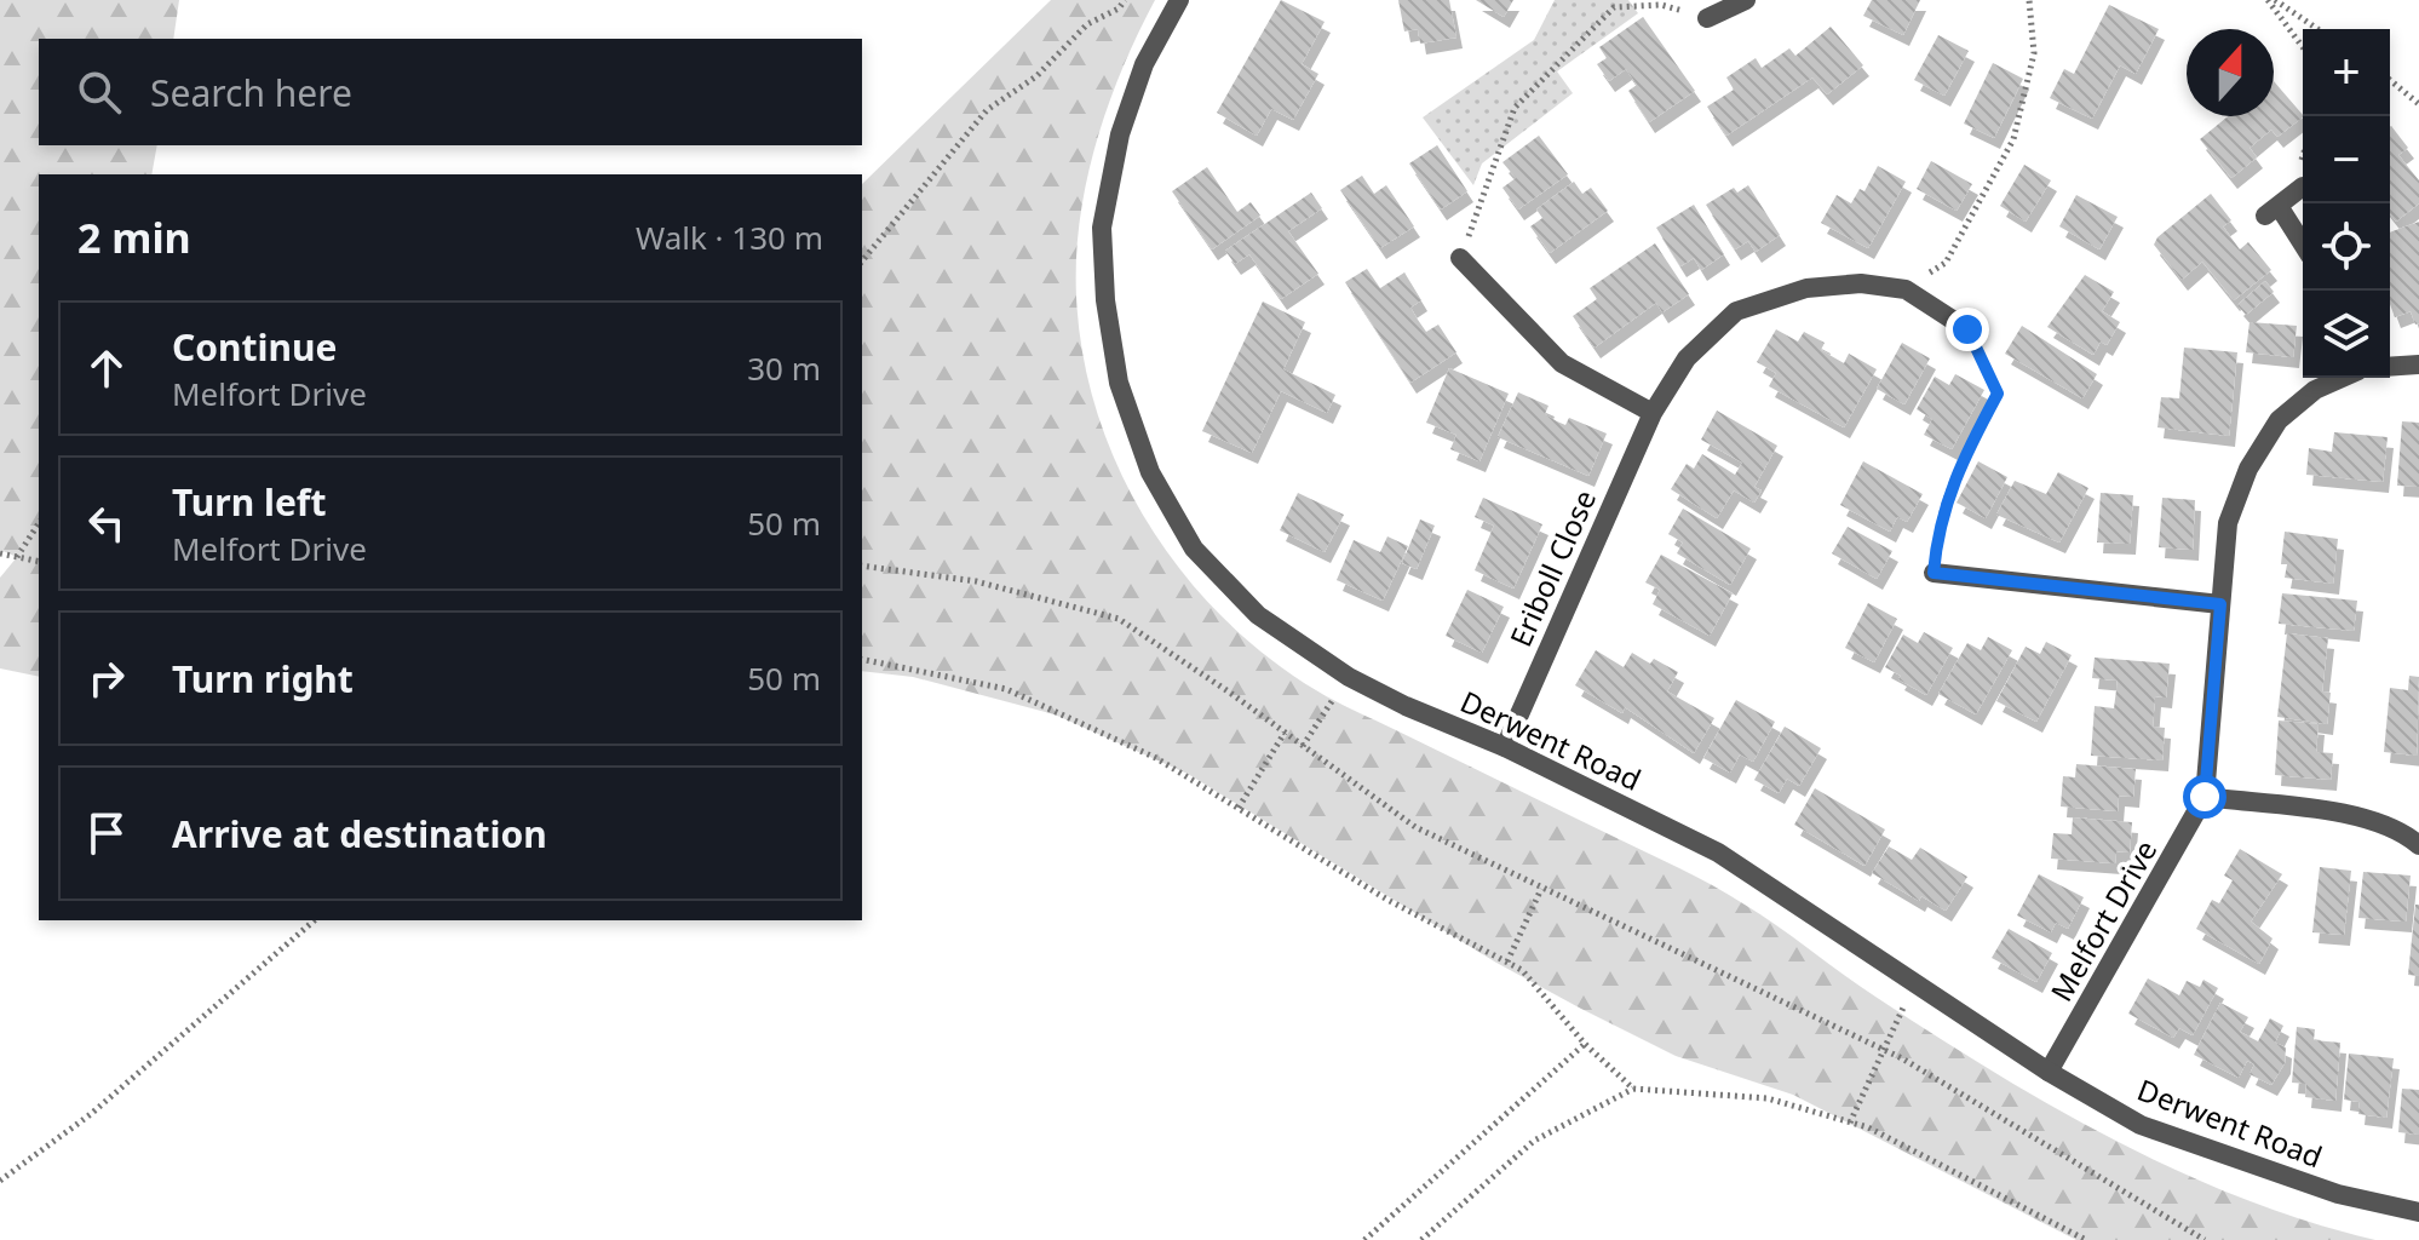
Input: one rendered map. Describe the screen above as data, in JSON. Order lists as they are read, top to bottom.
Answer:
{
  "streets": {
    "street": ["Eriboll Close", "Derwent Road", "Melfort Drive"]
  },
  "crossings": [
    ["Eriboll Close", "Derwent Road"],
    ["Derwent Road", "Melfort Drive"]
  ],
  "north": "top",
  "page": {
    "map_buttons": ["+", "−"],
    "search": "Search here",
    "heading": ["2 min", "Walk · 130 m"],
    "list": [
      ["Continue", "Melfort Drive", "30 m"],
      ["Turn left", "Melfort Drive", "50 m"],
      ["Turn right", "50 m"],
      "Arrive at destination"
    ]
  }
}
